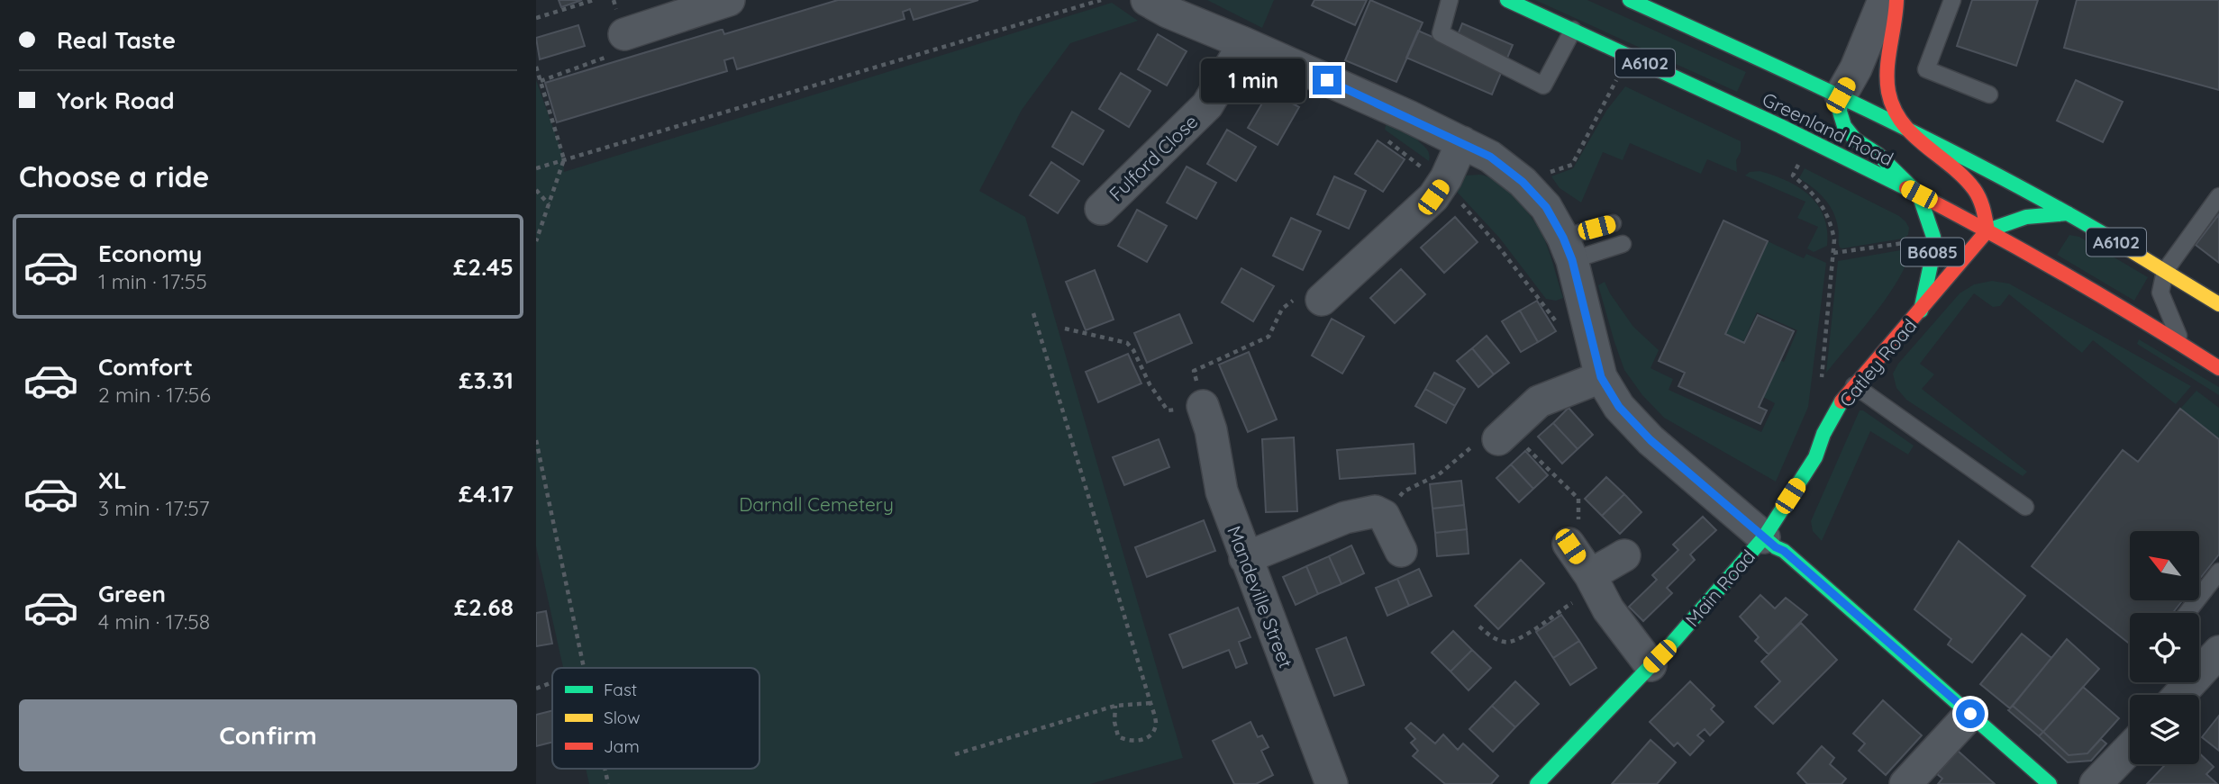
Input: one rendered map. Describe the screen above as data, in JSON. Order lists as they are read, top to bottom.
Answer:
{
  "streets": {
    "main road": [
      "A6102",
      "Greenland Road",
      "B6085",
      "Catley Road",
      "Main Road"
    ],
    "street": ["Fulford Close", "Mandeville Street"]
  },
  "crossings": [
    ["Greenland Road", "B6085"],
    ["Greenland Road", "Catley Road"],
    ["B6085", "Catley Road"],
    ["Catley Road", "Main Road"]
  ],
  "parks": ["Darnall Cemetery"],
  "legend": ["Fast", "Slow", "Jam"],
  "north": "top left",
  "page": {
    "banner": ["Real Taste", "York Road"],
    "bubble": "1 min",
    "heading": "Choose a ride",
    "list": [
      {
        "name": "Economy",
        "note": "1 min · 17:55",
        "value": "£2.45"
      },
      {
        "name": "Comfort",
        "note": "2 min · 17:56",
        "value": "£3.31"
      },
      {
        "name": "XL",
        "note": "3 min · 17:57",
        "value": "£4.17"
      },
      {
        "name": "Green",
        "note": "4 min · 17:58",
        "value": "£2.68"
      }
    ],
    "buttons": "Confirm"
  }
}
